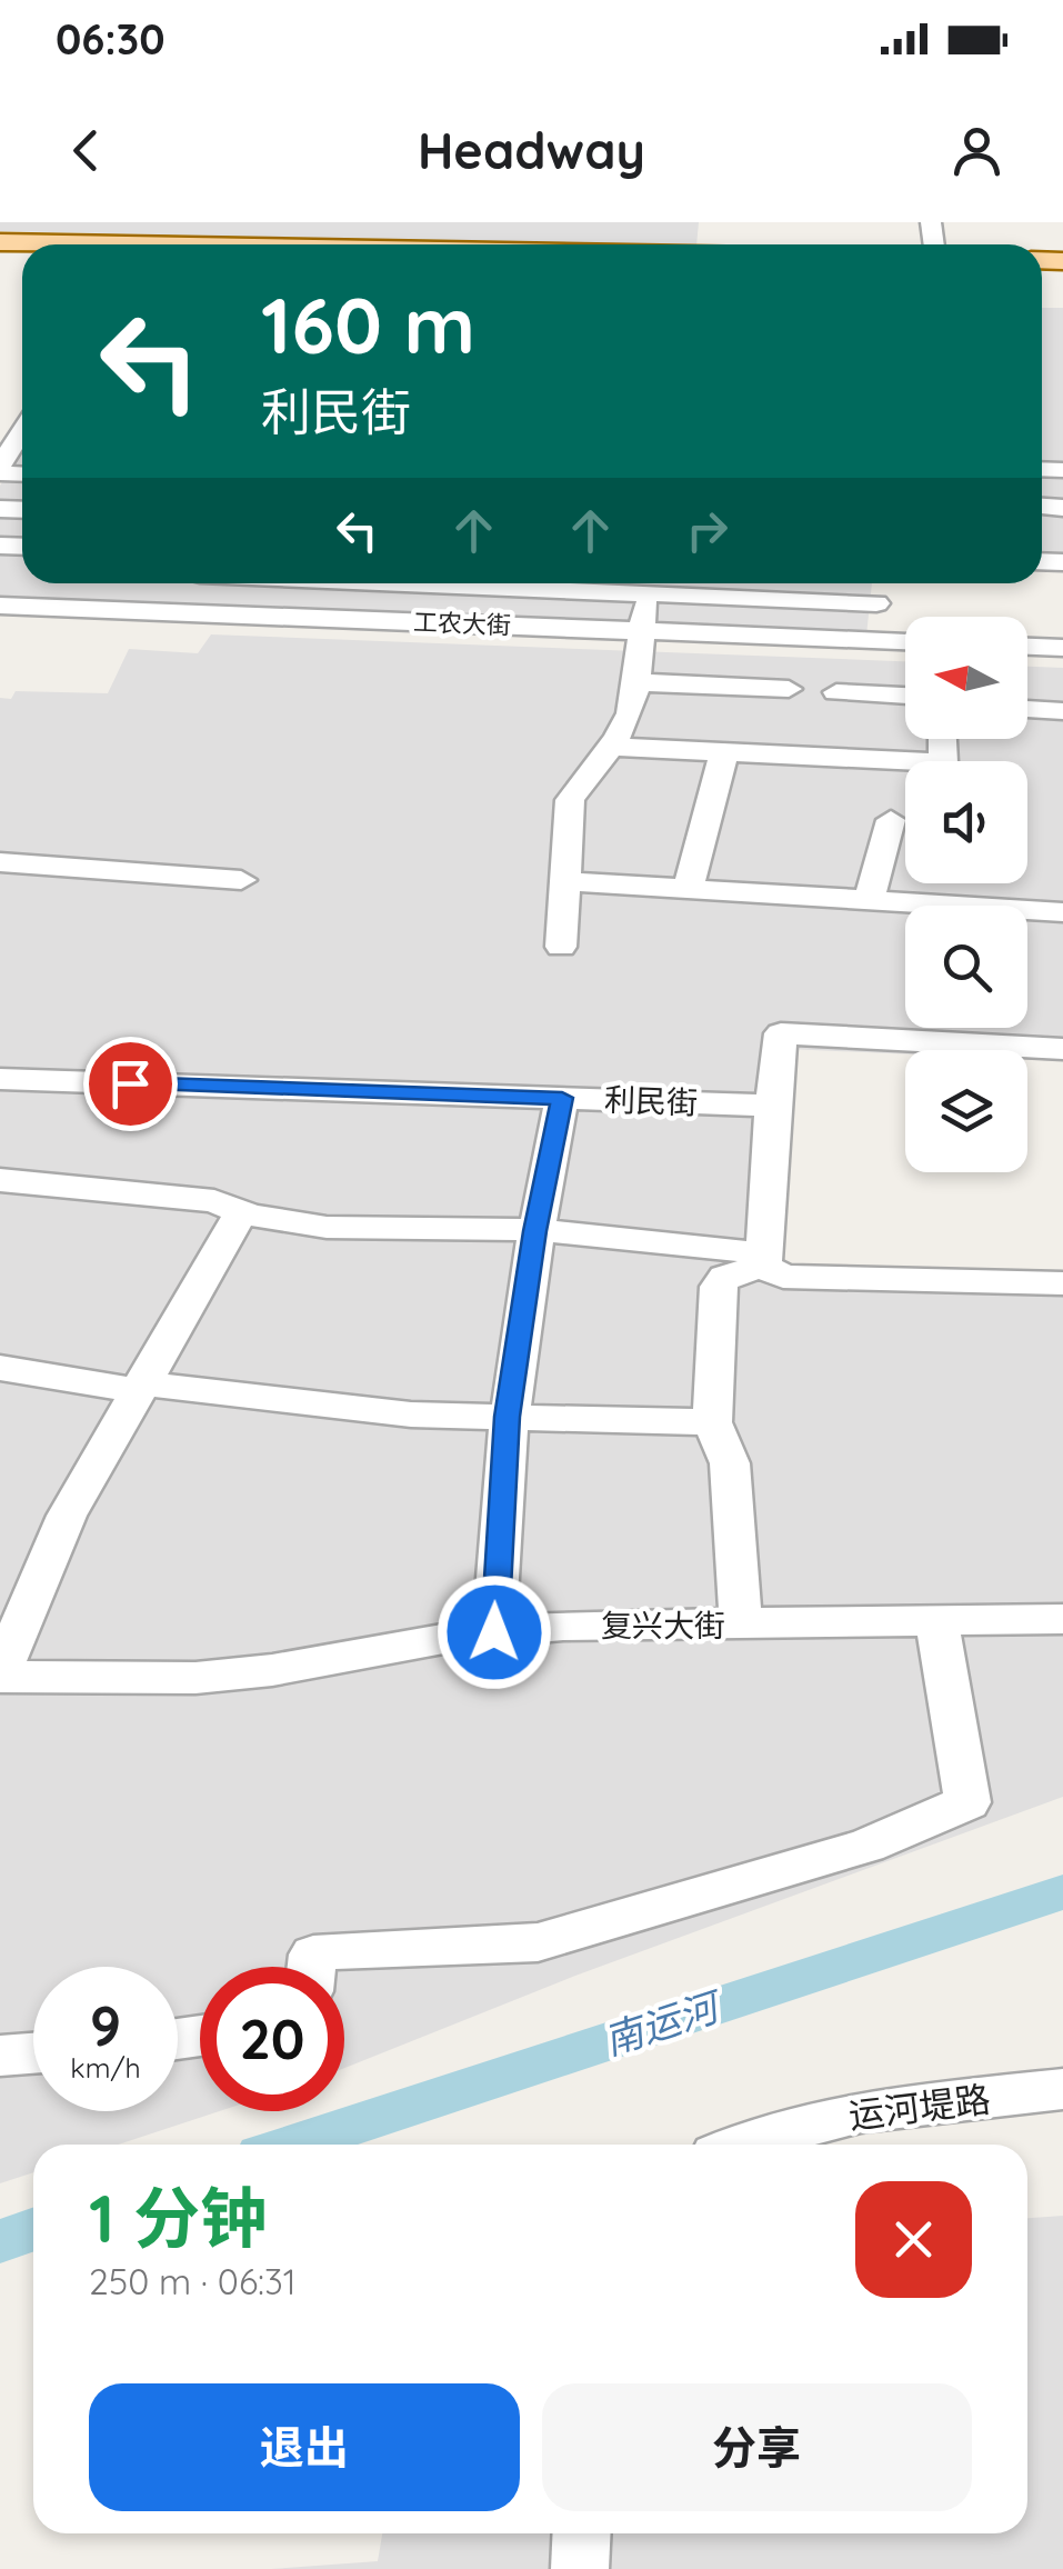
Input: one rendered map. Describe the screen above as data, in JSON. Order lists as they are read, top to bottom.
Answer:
{
  "streets": {
    "street": [
      "工农大街",
      "利民街",
      "复兴大街",
      "运河堤路"
    ]
  },
  "water": ["南运河"],
  "north": "left",
  "page": {
    "status": "06:30",
    "header": "Headway",
    "turn": ["160 m", "利民街"],
    "speed": "9 km/h",
    "limit": "20",
    "heading": ["1 分钟", "250 m · 06:31"],
    "buttons": ["退出", "分享"]
  }
}
